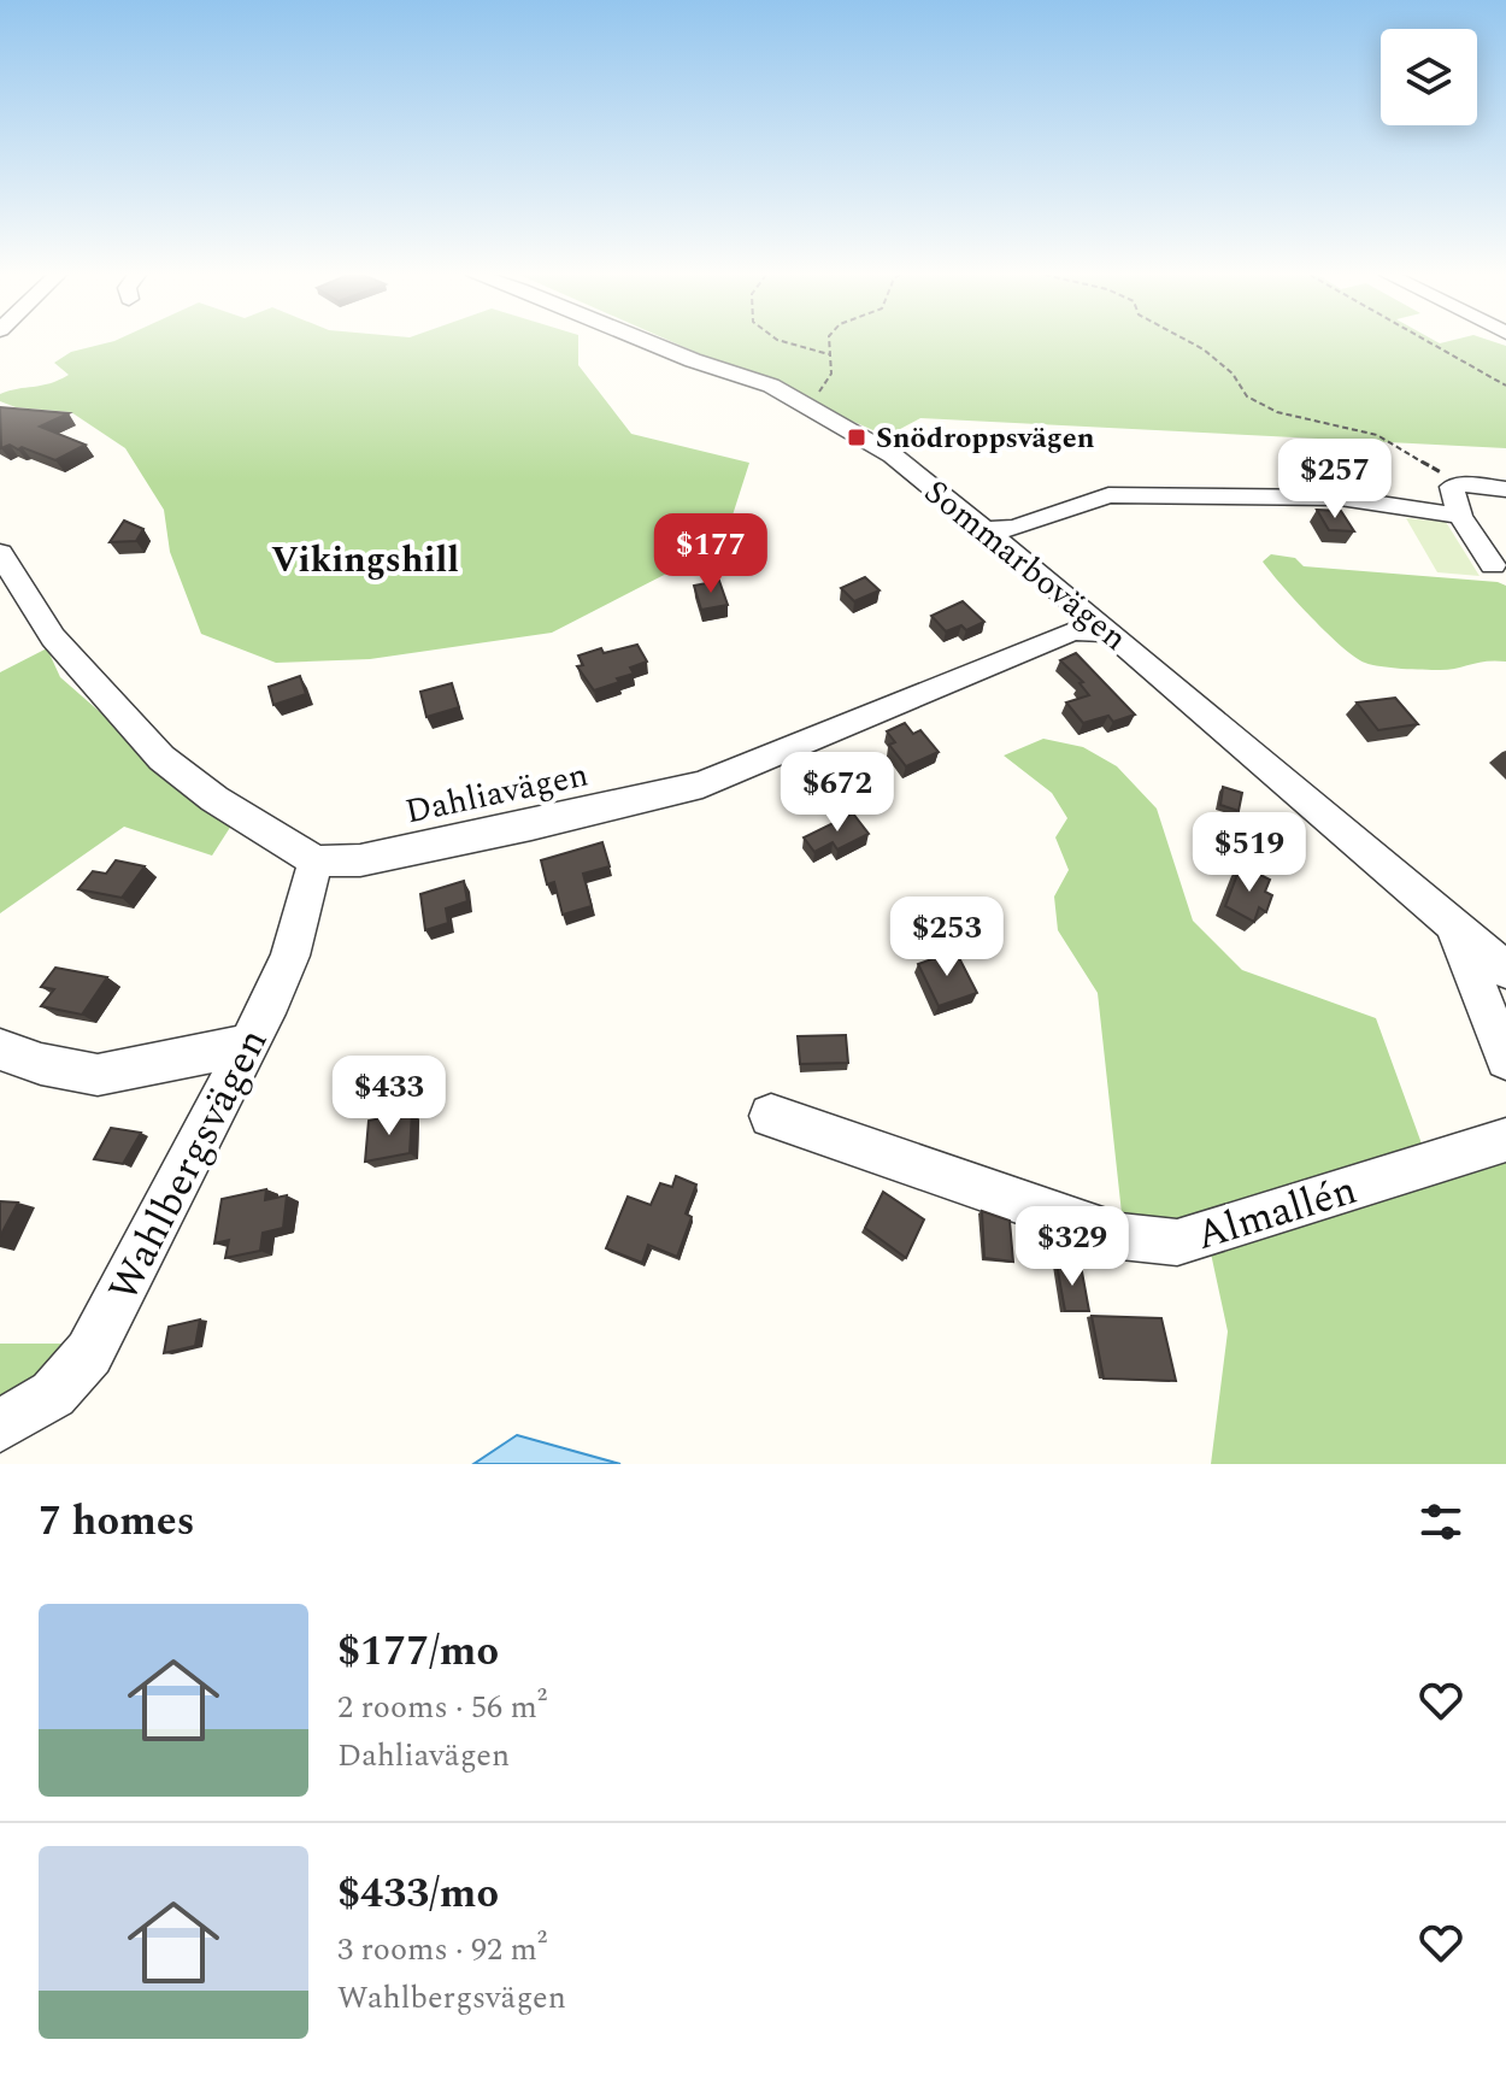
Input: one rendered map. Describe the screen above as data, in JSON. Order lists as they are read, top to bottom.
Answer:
{
  "streets": {
    "street": [
      "Sommarbovägen",
      "Dahliavägen",
      "Wahlbergsvägen",
      "Almallén"
    ]
  },
  "crossings": [
    ["Sommarbovägen", "Dahliavägen"],
    ["Dahliavägen", "Wahlbergsvägen"]
  ],
  "districts": ["Vikingshill"],
  "places": {
    "transit": ["Snödroppsvägen"]
  },
  "page": {
    "price": [
      "$257",
      "$177",
      "$672",
      "$519",
      "$253",
      "$433",
      "$329"
    ],
    "heading": "7 homes",
    "list": [
      {
        "name": "$177/mo",
        "note": "2 rooms · 56 m² · Dahliavägen"
      },
      {
        "name": "$433/mo",
        "note": "3 rooms · 92 m² · Wahlbergsvägen"
      }
    ]
  }
}
